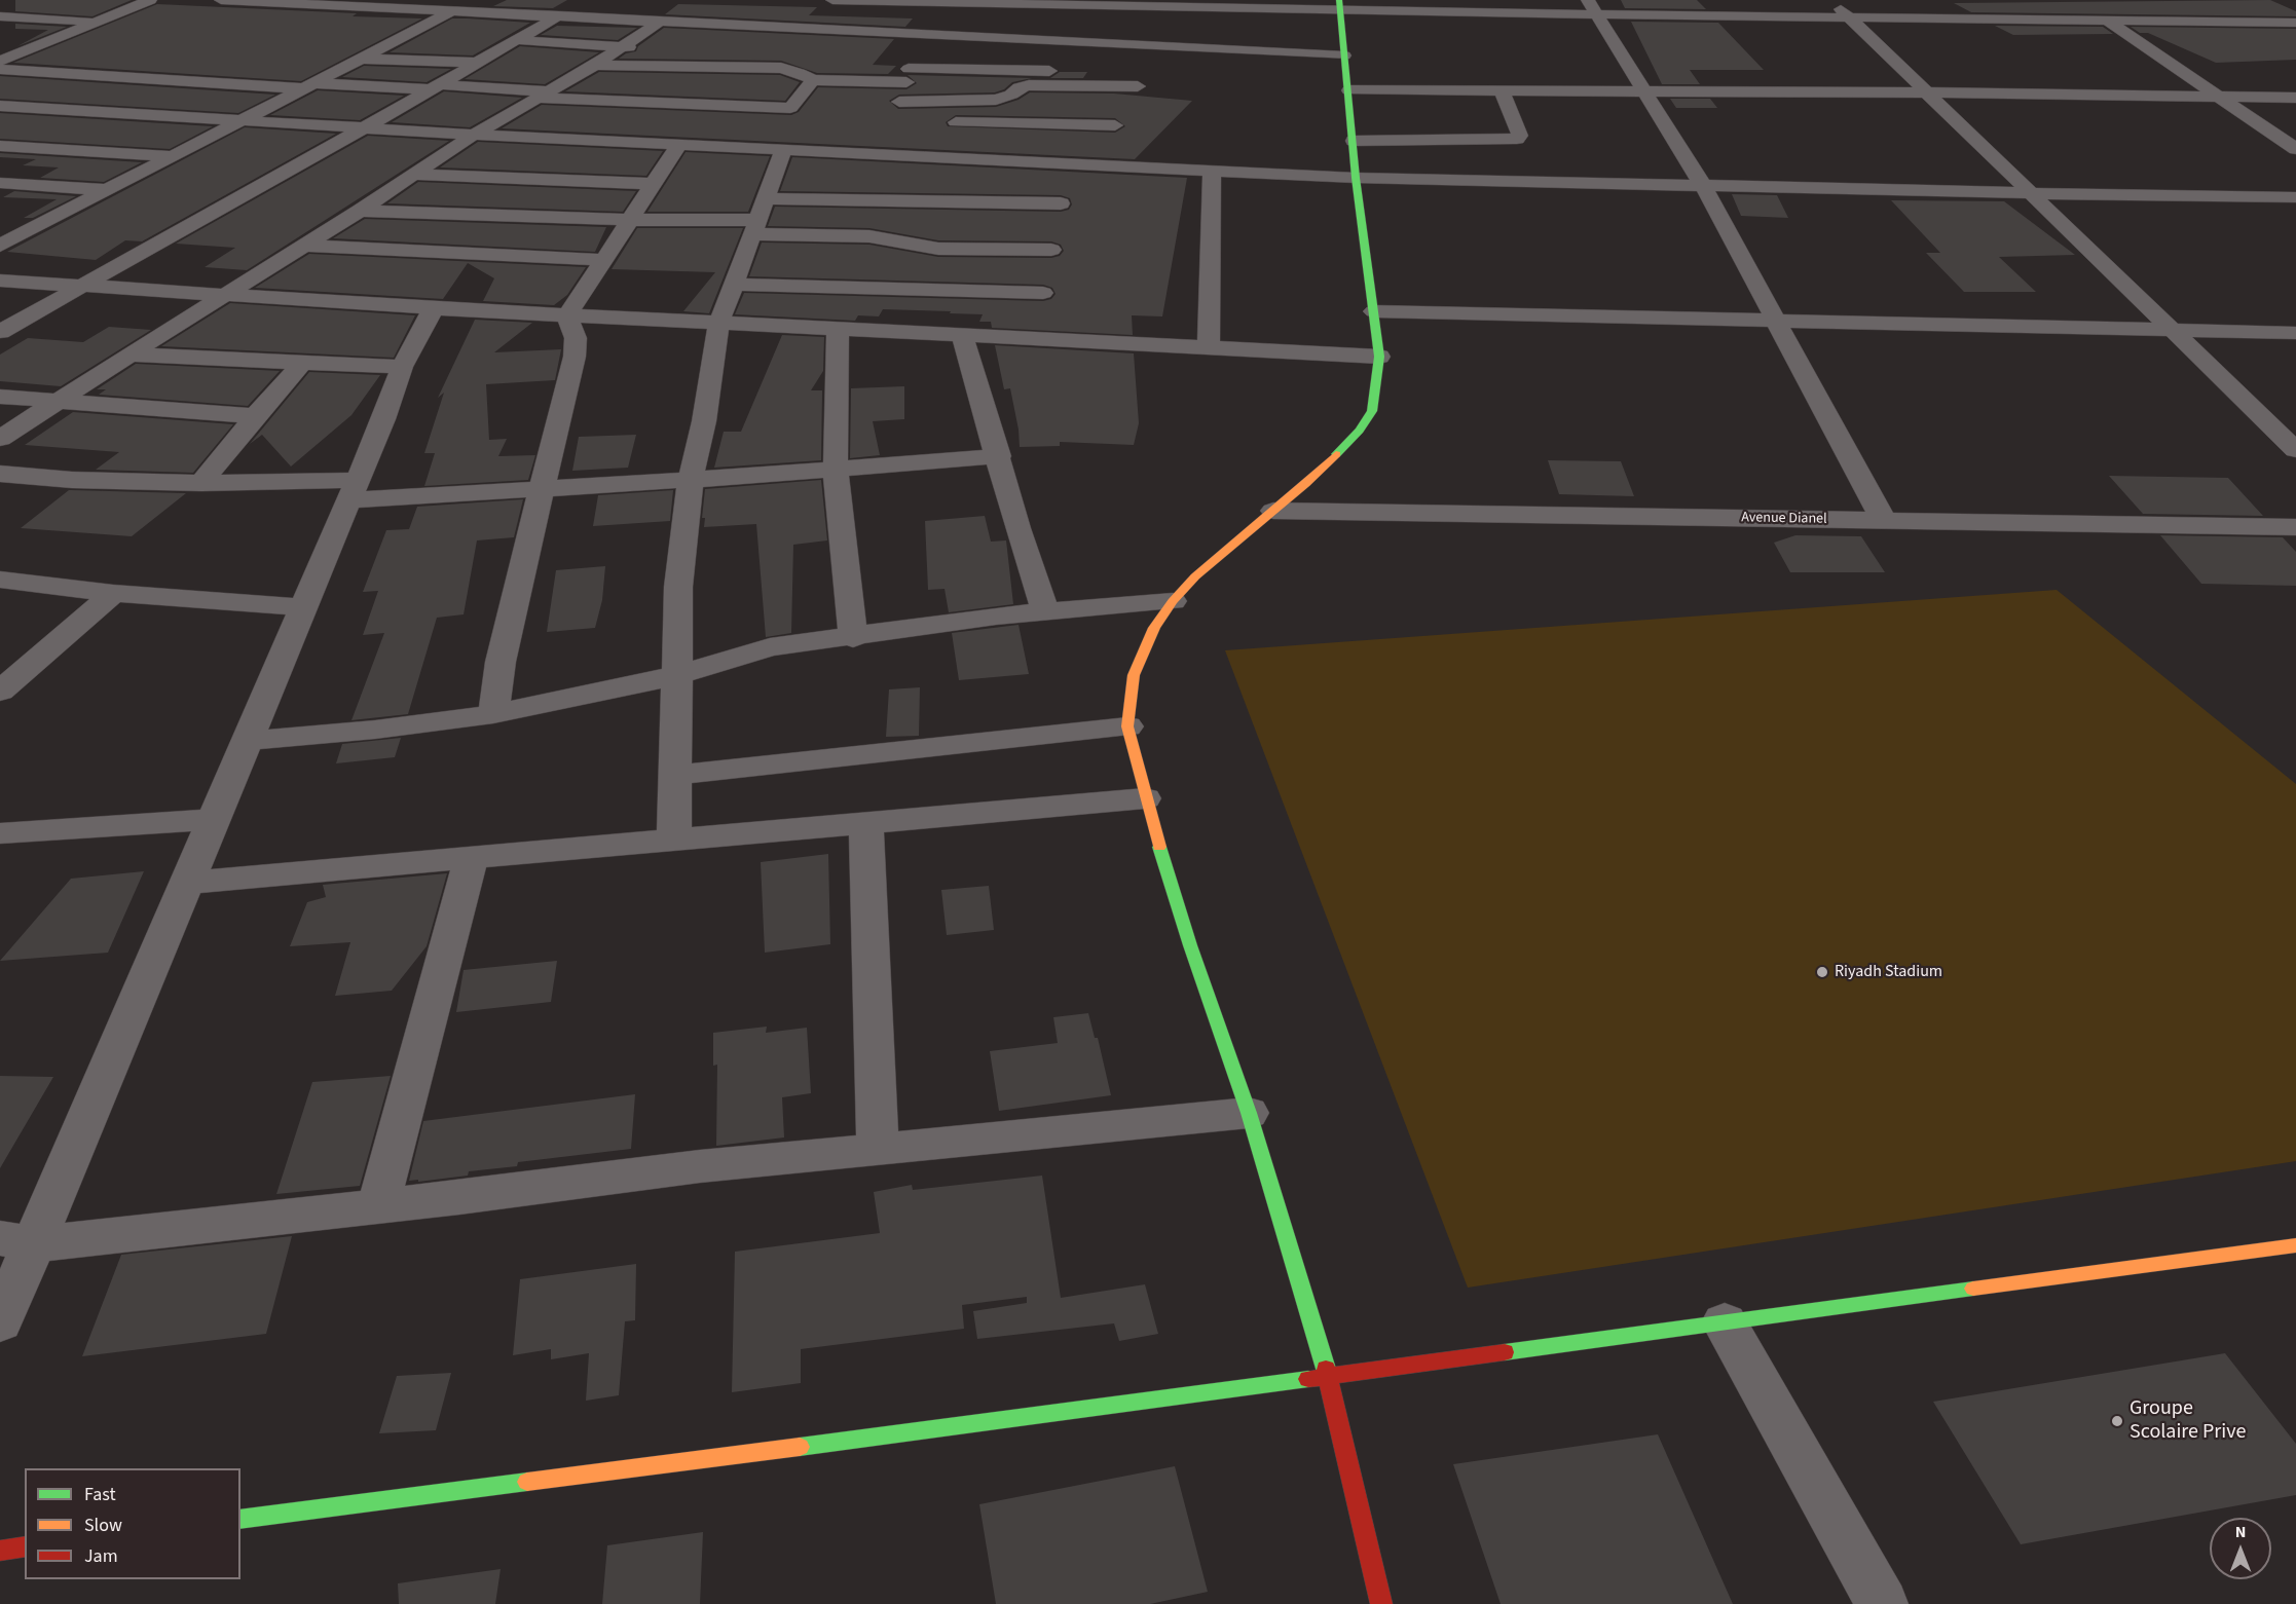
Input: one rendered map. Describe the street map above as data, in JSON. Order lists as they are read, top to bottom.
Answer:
{
  "streets": {
    "street": ["Avenue Dianel"]
  },
  "places": ["Riyadh Stadium", "Groupe Scolaire Prive"],
  "legend": ["Fast", "Slow", "Jam"],
  "north": "top"
}
